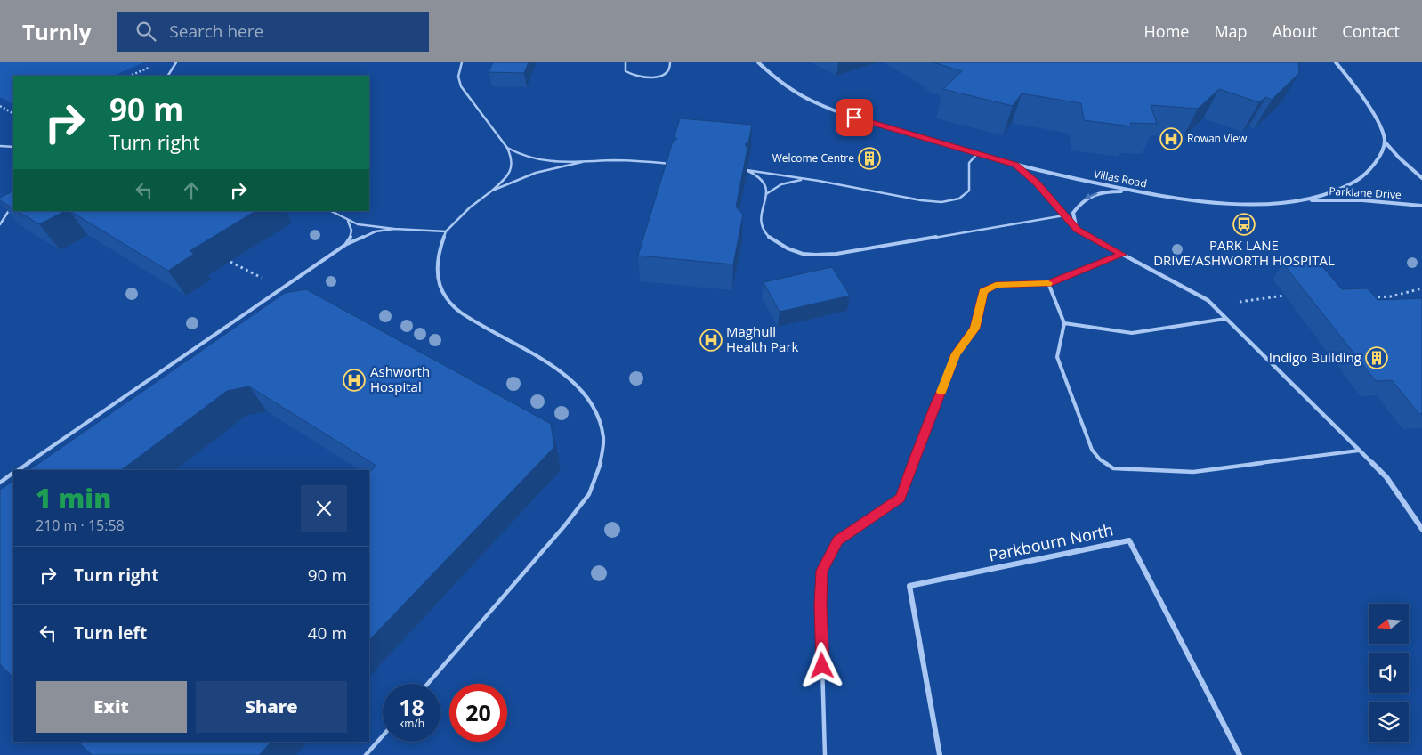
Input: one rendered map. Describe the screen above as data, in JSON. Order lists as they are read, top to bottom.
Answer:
{
  "streets": {
    "street": ["Villas Road", "Parklane Drive", "Parkbourn North"]
  },
  "crossings": [
    ["Villas Road", "Parklane Drive"]
  ],
  "places": {
    "hospital": ["Rowan View", "Maghull Health Park", "Ashworth Hospital"],
    "building": ["Welcome Centre", "Indigo Building"],
    "bus stop": ["PARK LANE DRIVE/ASHWORTH HOSPITAL"]
  },
  "north": "left",
  "page": {
    "header": "Turnly",
    "search": "Search here",
    "nav": [
      "Home",
      "Map",
      "About",
      "Contact"
    ],
    "turn": ["90 m", "Turn right"],
    "heading": ["1 min", "210 m · 15:58"],
    "list": [
      {
        "name": "Turn right",
        "value": "90 m"
      },
      {
        "name": "Turn left",
        "value": "40 m"
      }
    ],
    "buttons": ["Exit", "Share"],
    "speed": "18 km/h",
    "limit": "20"
  }
}
